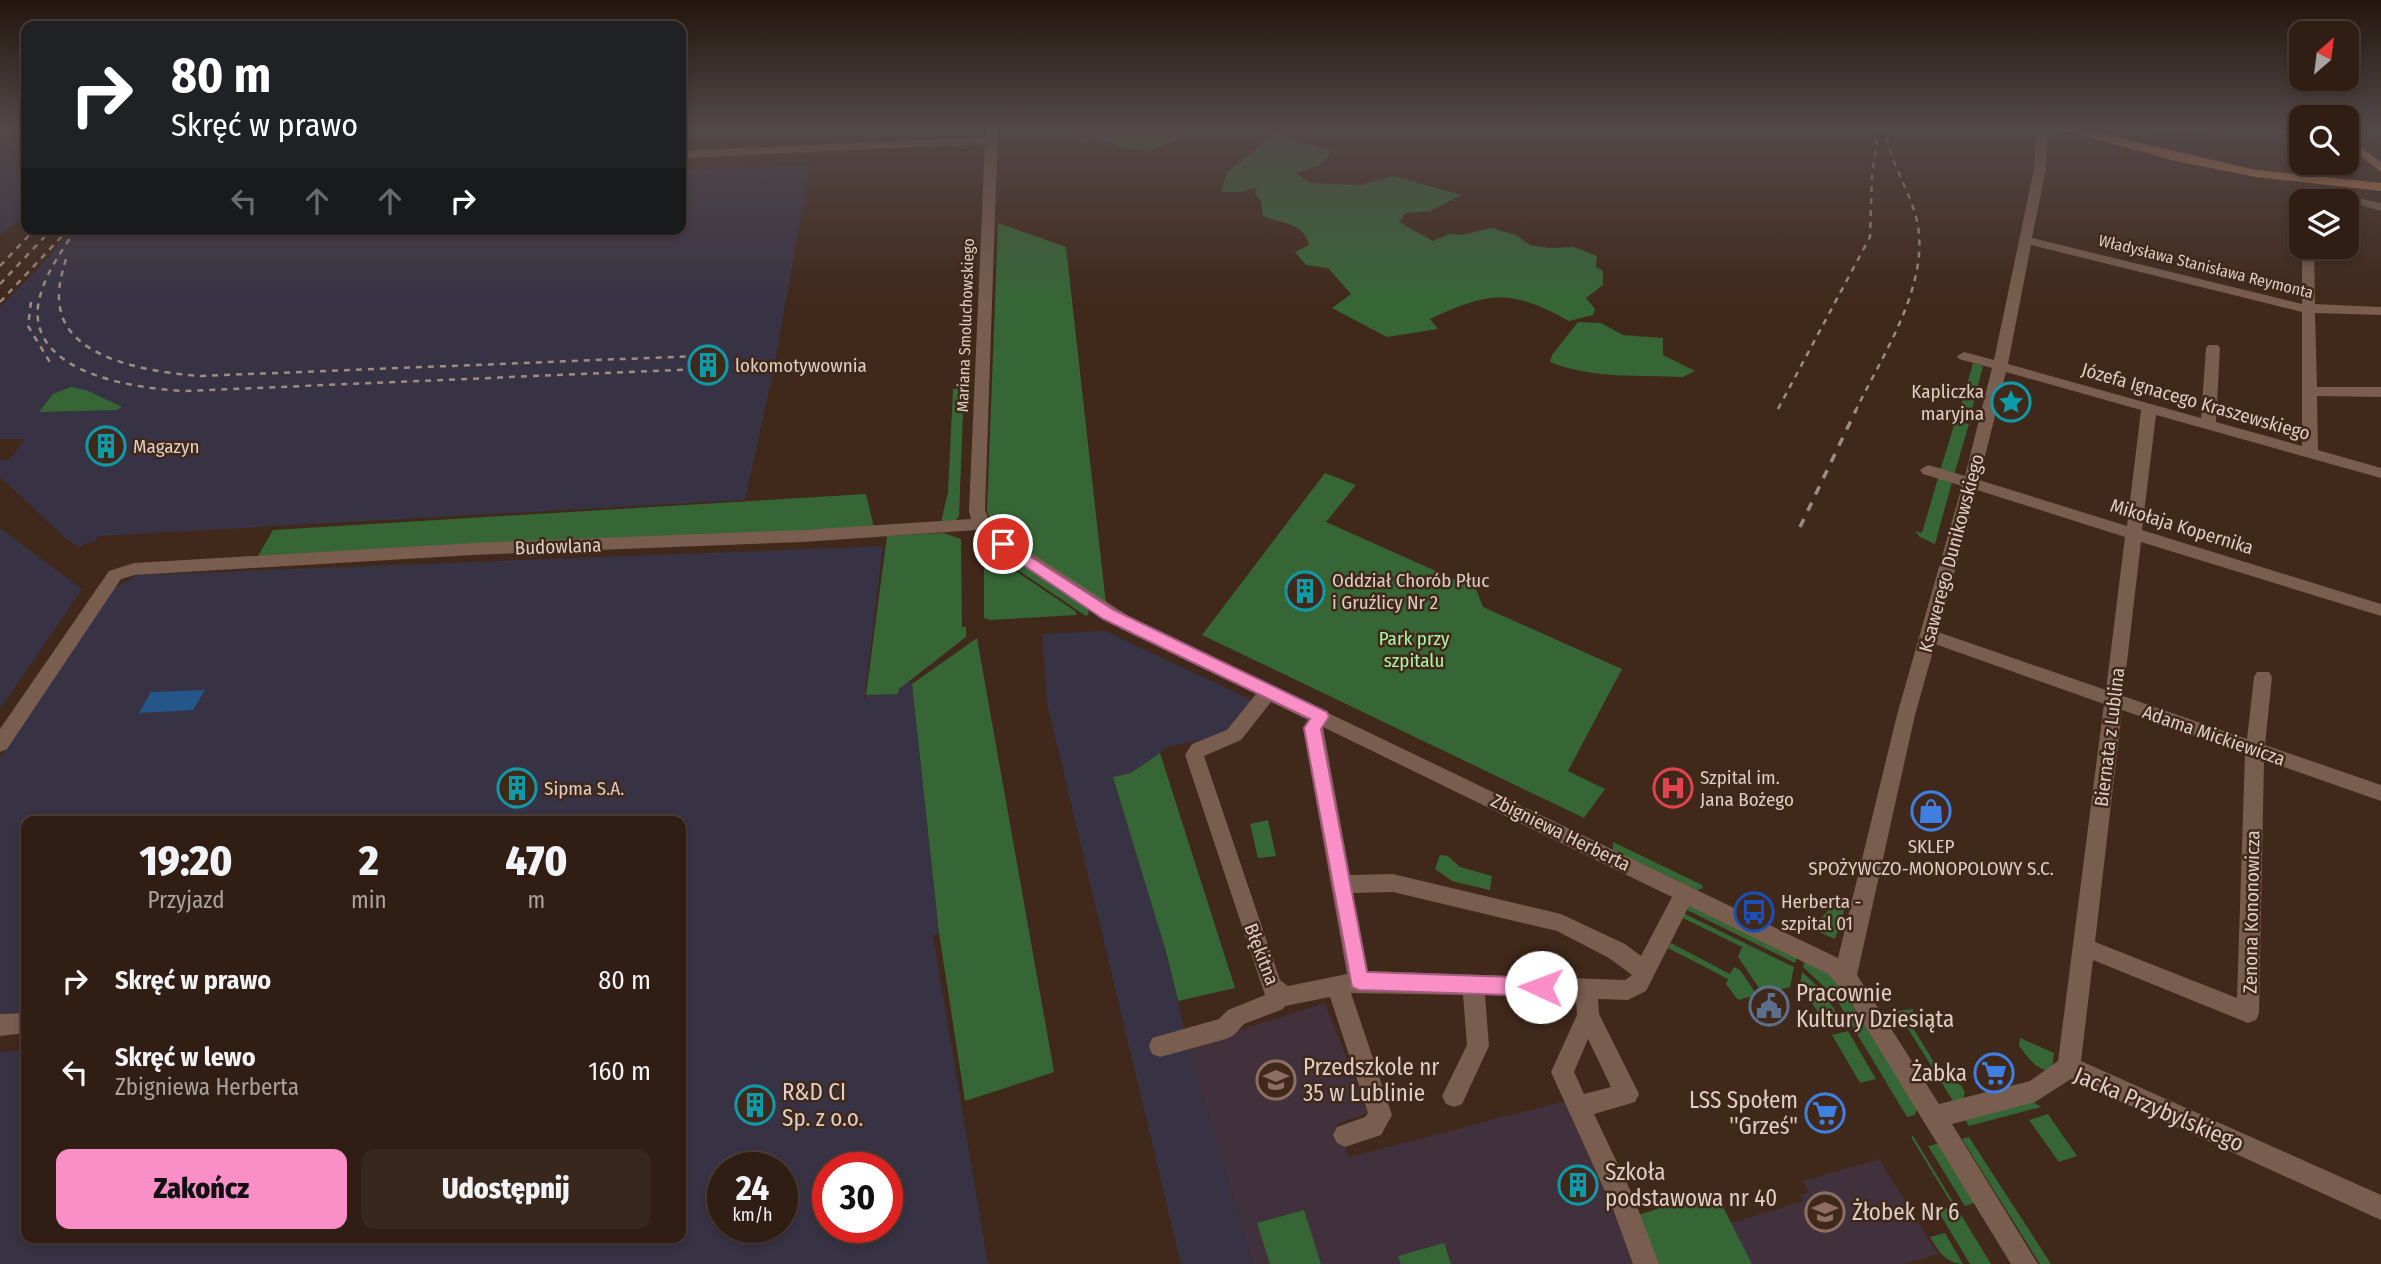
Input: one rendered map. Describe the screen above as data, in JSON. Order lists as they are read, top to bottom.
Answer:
{
  "streets": {
    "street": [
      "Władysława Stanisława Reymonta",
      "Mariana Smoluchowskiego",
      "Józefa Ignacego Kraszewskiego",
      "Mikołaja Kopernika",
      "Budowlana",
      "Ksawerego Dunikowskiego",
      "Adama Mickiewicza",
      "Biernata z Lublina",
      "Zbigniewa Herberta",
      "Zenona Kononowicza",
      "Błękitna",
      "Jacka Przybylskiego"
    ]
  },
  "crossings": [
    ["Władysława Stanisława Reymonta", "Ksawerego Dunikowskiego"],
    ["Mariana Smoluchowskiego", "Budowlana"],
    ["Mariana Smoluchowskiego", "Zbigniewa Herberta"],
    ["Józefa Ignacego Kraszewskiego", "Ksawerego Dunikowskiego"],
    ["Józefa Ignacego Kraszewskiego", "Biernata z Lublina"],
    ["Mikołaja Kopernika", "Ksawerego Dunikowskiego"],
    ["Mikołaja Kopernika", "Biernata z Lublina"],
    ["Budowlana", "Zbigniewa Herberta"],
    ["Ksawerego Dunikowskiego", "Adama Mickiewicza"],
    ["Ksawerego Dunikowskiego", "Zbigniewa Herberta"],
    ["Adama Mickiewicza", "Biernata z Lublina"],
    ["Adama Mickiewicza", "Zenona Kononowicza"],
    ["Biernata z Lublina", "Zenona Kononowicza"],
    ["Biernata z Lublina", "Jacka Przybylskiego"],
    ["Zbigniewa Herberta", "Błękitna"],
    ["Zbigniewa Herberta", "Jacka Przybylskiego"]
  ],
  "parks": ["Park przy szpitalu"],
  "places": {
    "building": [
      "lokomotywownia",
      "Magazyn",
      "Oddział Chorób Płuc i Gruźlicy Nr 2",
      "Sipma S.A.",
      "R&D CI Sp. z o.o.",
      "Szkoła podstawowa nr 40"
    ],
    "place": ["Kapliczka maryjna"],
    "hospital": ["Szpital im. Jana Bożego"],
    "shop": ["SKLEP SPOŻYWCZO-MONOPOLOWY S.C."],
    "bus stop": ["Herberta - szpital 01"],
    "public building": ["Pracownie Kultury Dziesiąta"],
    "supermarket": ["Żabka", "LSS Społem ''Grześ\""],
    "school or university": ["Przedszkole nr 35 w Lublinie", "Żłobek Nr 6"]
  },
  "north": "top right",
  "page": {
    "turn": ["80 m", "Skręć w prawo"],
    "eta": [
      "19:20",
      "Przyjazd",
      "2",
      "min",
      "470",
      "m"
    ],
    "list": [
      {
        "name": "Skręć w prawo",
        "value": "80 m"
      },
      {
        "name": "Skręć w lewo",
        "note": "Zbigniewa Herberta",
        "value": "160 m"
      }
    ],
    "buttons": ["Zakończ", "Udostępnij"],
    "speed": "24 km/h",
    "limit": "30"
  }
}
